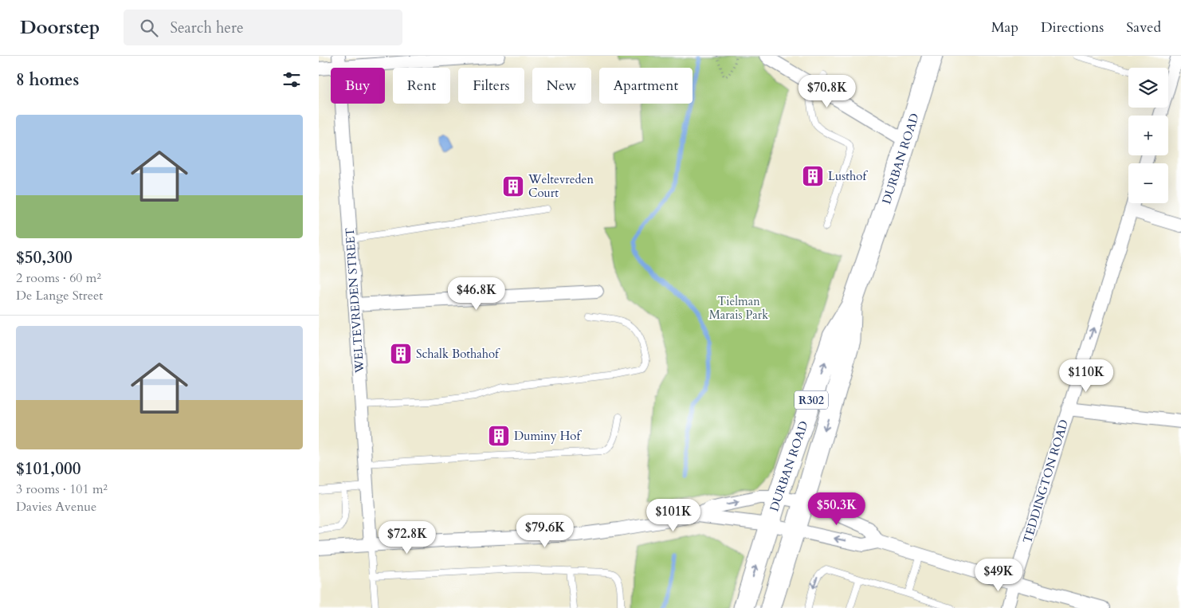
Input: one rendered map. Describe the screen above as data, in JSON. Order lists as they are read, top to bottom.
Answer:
{
  "streets": {
    "main road": ["DURBAN ROAD", "R302"],
    "street": ["WELTEVREDEN STREET", "TEDDINGTON ROAD"]
  },
  "one_way": ["TEDDINGTON ROAD"],
  "parks": ["Tielman Marais Park"],
  "places": {
    "building": [
      "Lusthof",
      "Weltevreden Court",
      "Schalk Bothahof",
      "Duminy Hof"
    ]
  },
  "page": {
    "header": "Doorstep",
    "search": "Search here",
    "nav": ["Map", "Directions", "Saved"],
    "heading": "8 homes",
    "map_buttons": ["+", "−"],
    "chip": [
      "Buy",
      "Rent",
      "Filters",
      "New",
      "Apartment"
    ],
    "price": [
      "$70.8K",
      "$46.8K",
      "$110K",
      "$50.3K",
      "$101K",
      "$79.6K",
      "$72.8K",
      "$49K"
    ],
    "list": [
      {
        "name": "$50,300",
        "note": "2 rooms · 60 m² · De Lange Street"
      },
      {
        "name": "$101,000",
        "note": "3 rooms · 101 m² · Davies Avenue"
      }
    ]
  }
}
